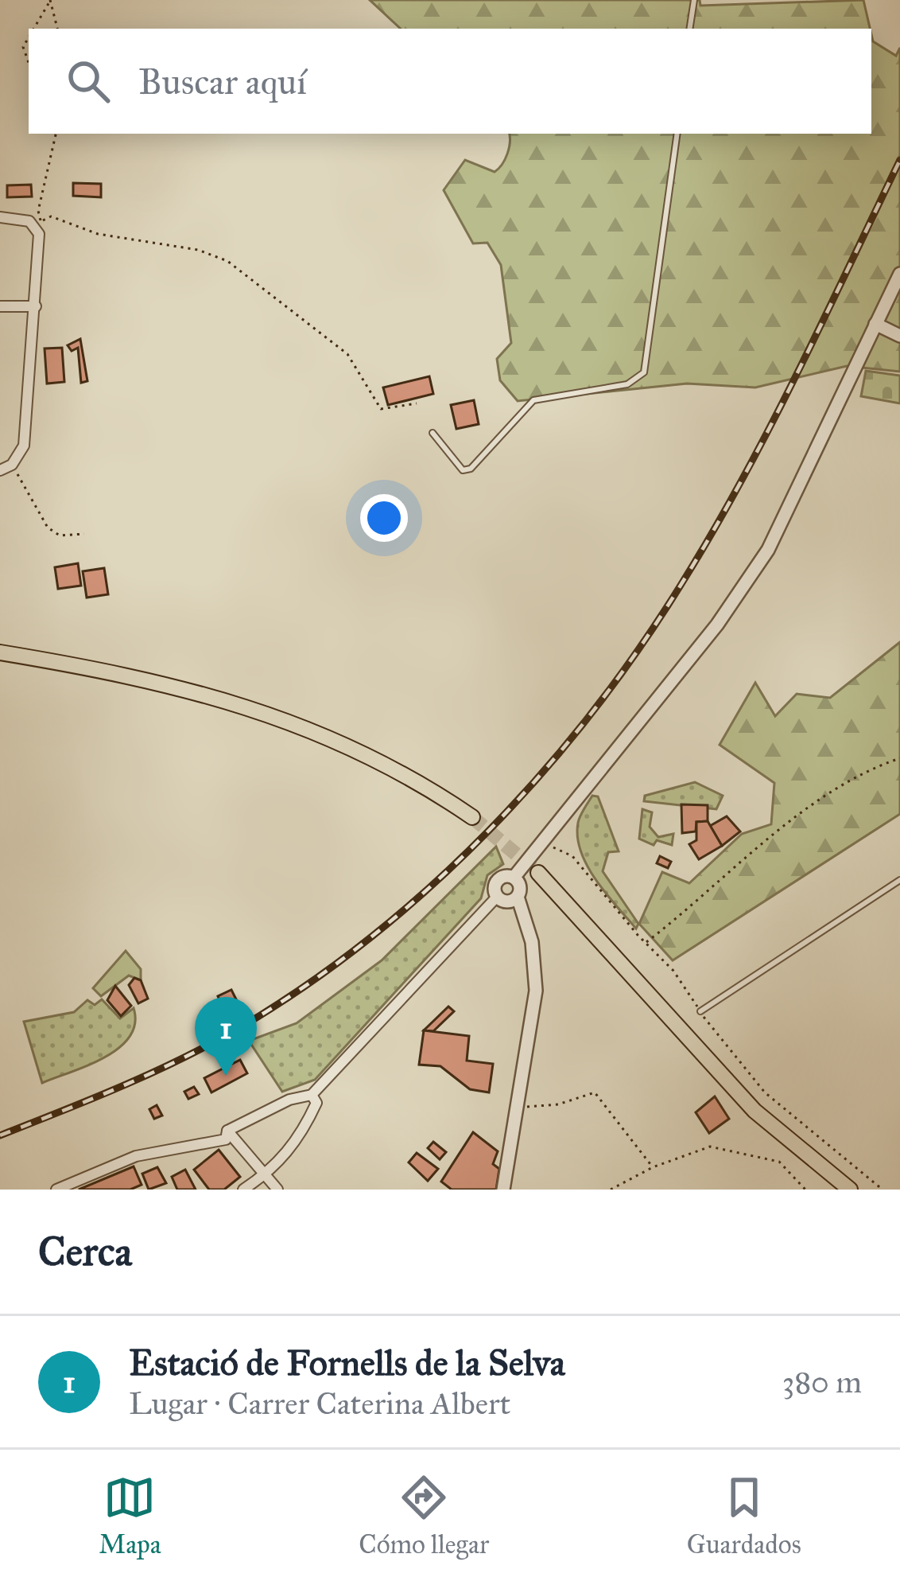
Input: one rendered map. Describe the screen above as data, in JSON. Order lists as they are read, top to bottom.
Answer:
{
  "page": {
    "search": "Buscar aquí",
    "pins": "1",
    "heading": "Cerca",
    "list": [
      {
        "mark": "1",
        "name": "Estació de Fornells de la Selva",
        "note": "Lugar · Carrer Caterina Albert",
        "value": "380 m"
      }
    ],
    "nav": ["Mapa", "Cómo llegar", "Guardados"]
  }
}
